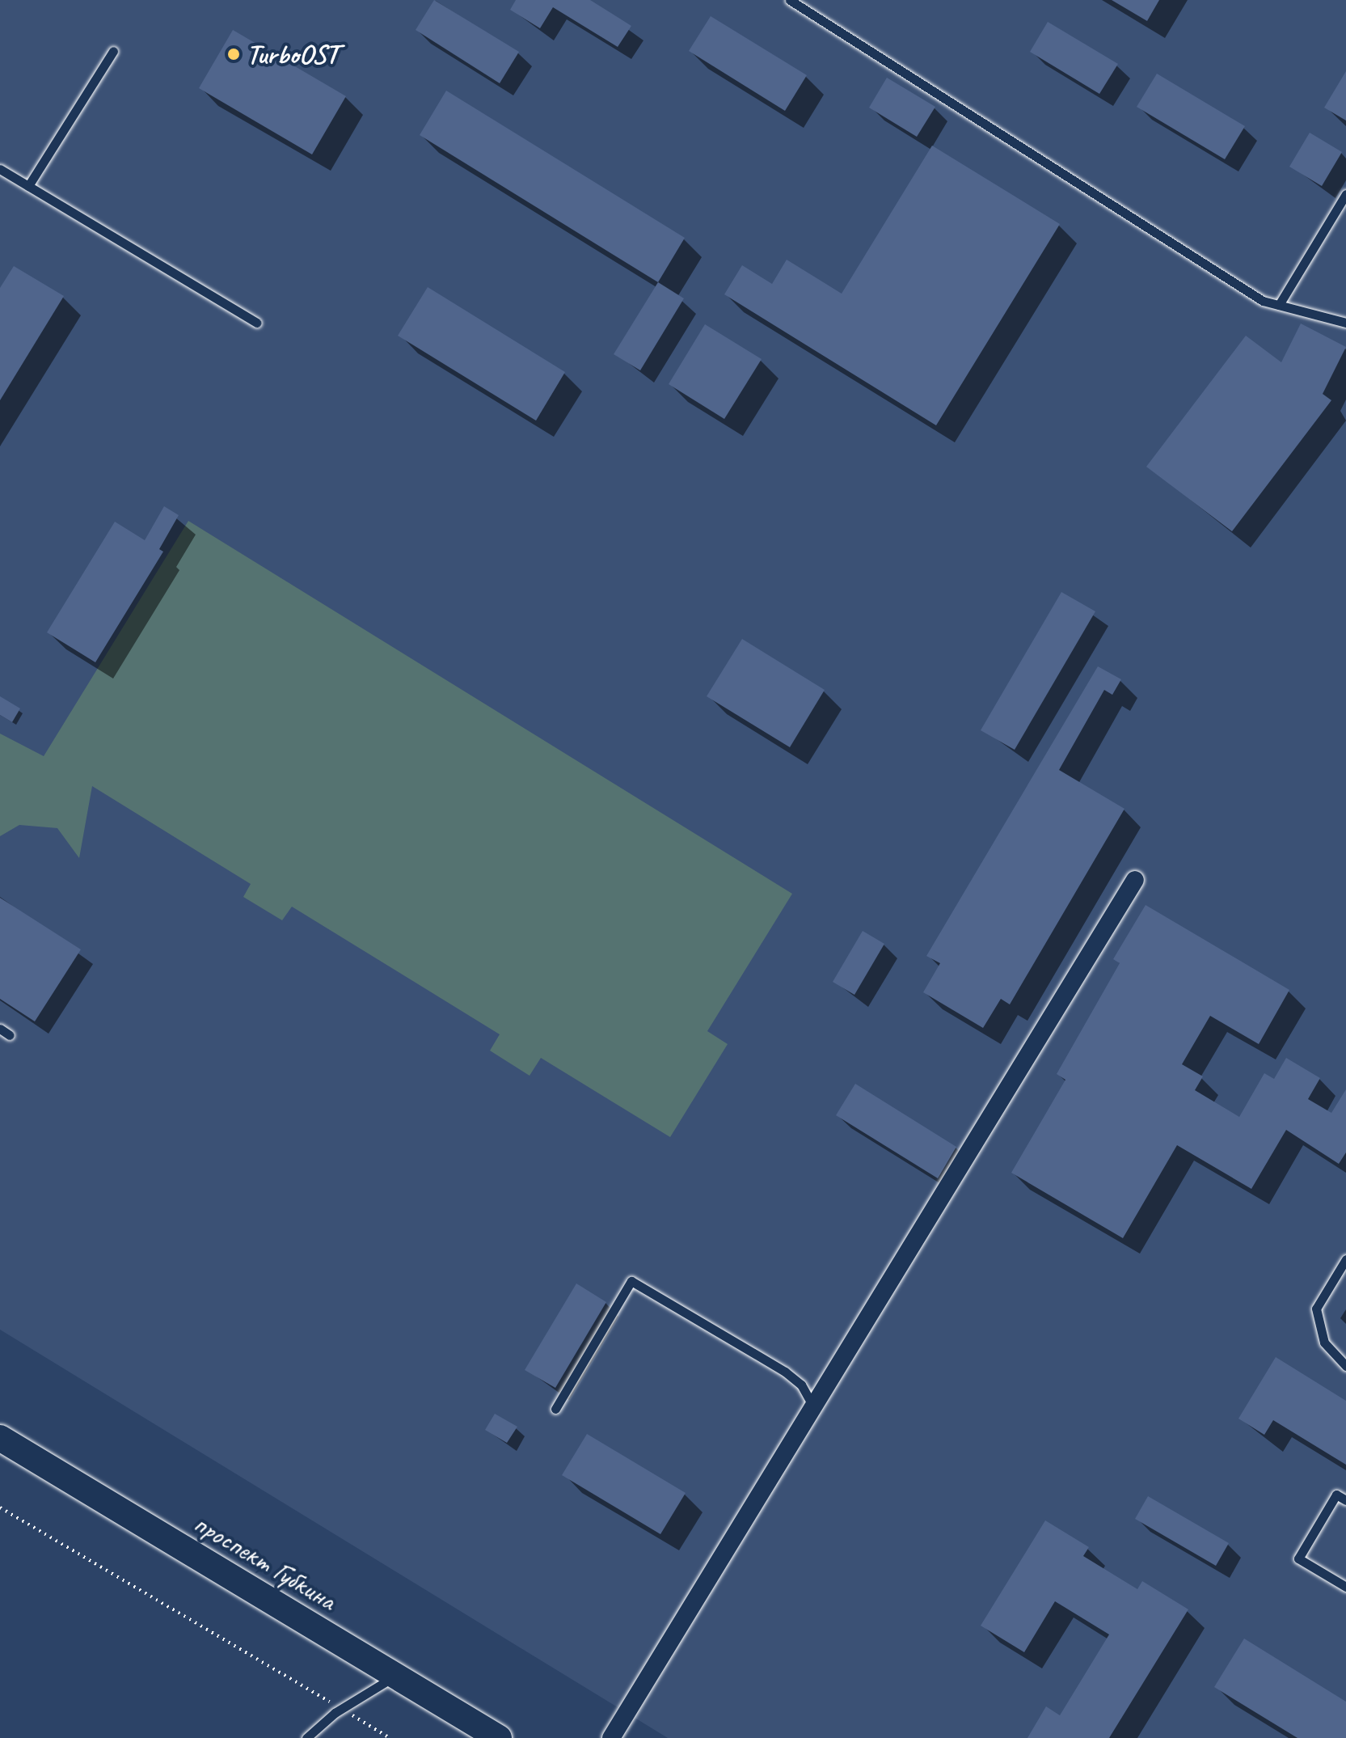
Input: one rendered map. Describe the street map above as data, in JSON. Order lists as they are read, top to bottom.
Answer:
{
  "streets": {
    "main road": ["проспект Губкина"]
  },
  "places": ["TurboOST"]
}
